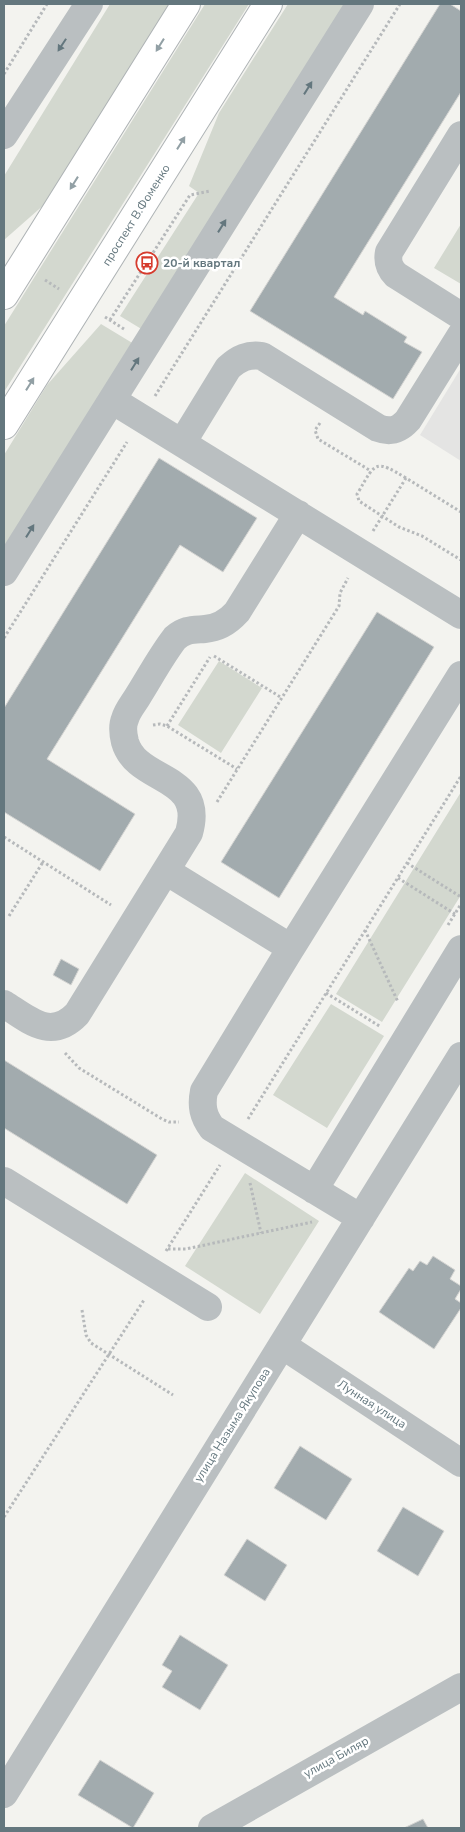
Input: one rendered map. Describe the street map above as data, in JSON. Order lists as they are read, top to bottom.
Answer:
{
  "streets": {
    "main road": ["проспект В.Фоменко"],
    "street": ["Лунная улица", "улица Назыма Якупова", "улица Биляр"]
  },
  "crossings": [
    ["Лунная улица", "улица Назыма Якупова"]
  ],
  "places": {
    "bus stop": ["20-й квартал"]
  }
}
